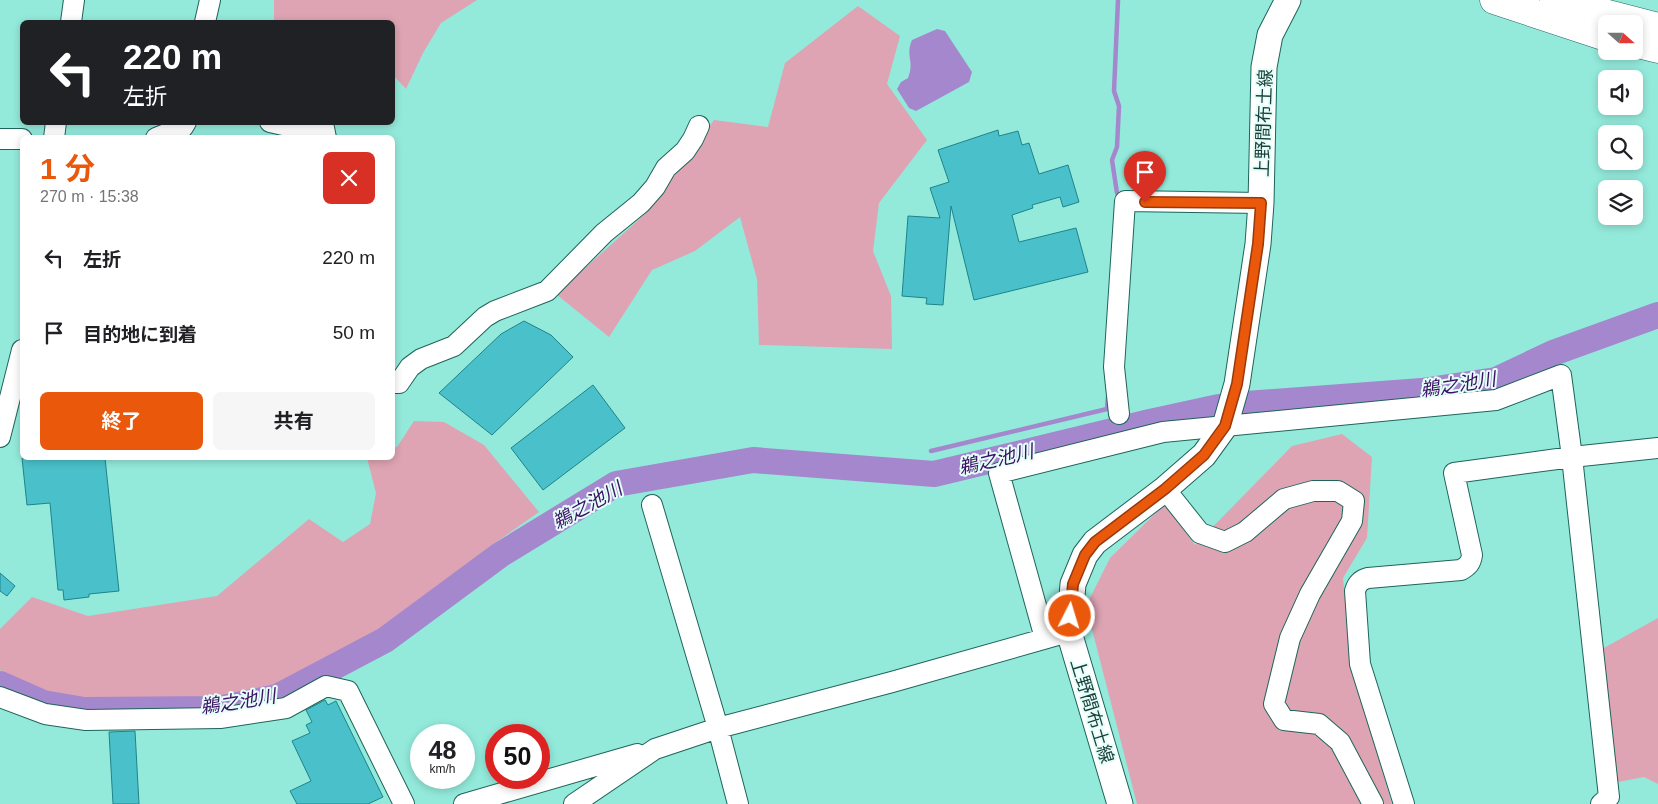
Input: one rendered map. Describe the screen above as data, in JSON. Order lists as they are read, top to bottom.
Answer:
{
  "streets": {
    "main road": ["上野間布土線"]
  },
  "water": ["鵜之池川"],
  "north": "right",
  "page": {
    "turn": ["220 m", "左折"],
    "heading": ["1 分", "270 m · 15:38"],
    "list": [
      {
        "name": "左折",
        "value": "220 m"
      },
      {
        "name": "目的地に到着",
        "value": "50 m"
      }
    ],
    "buttons": ["終了", "共有"],
    "speed": "48 km/h",
    "limit": "50"
  }
}
